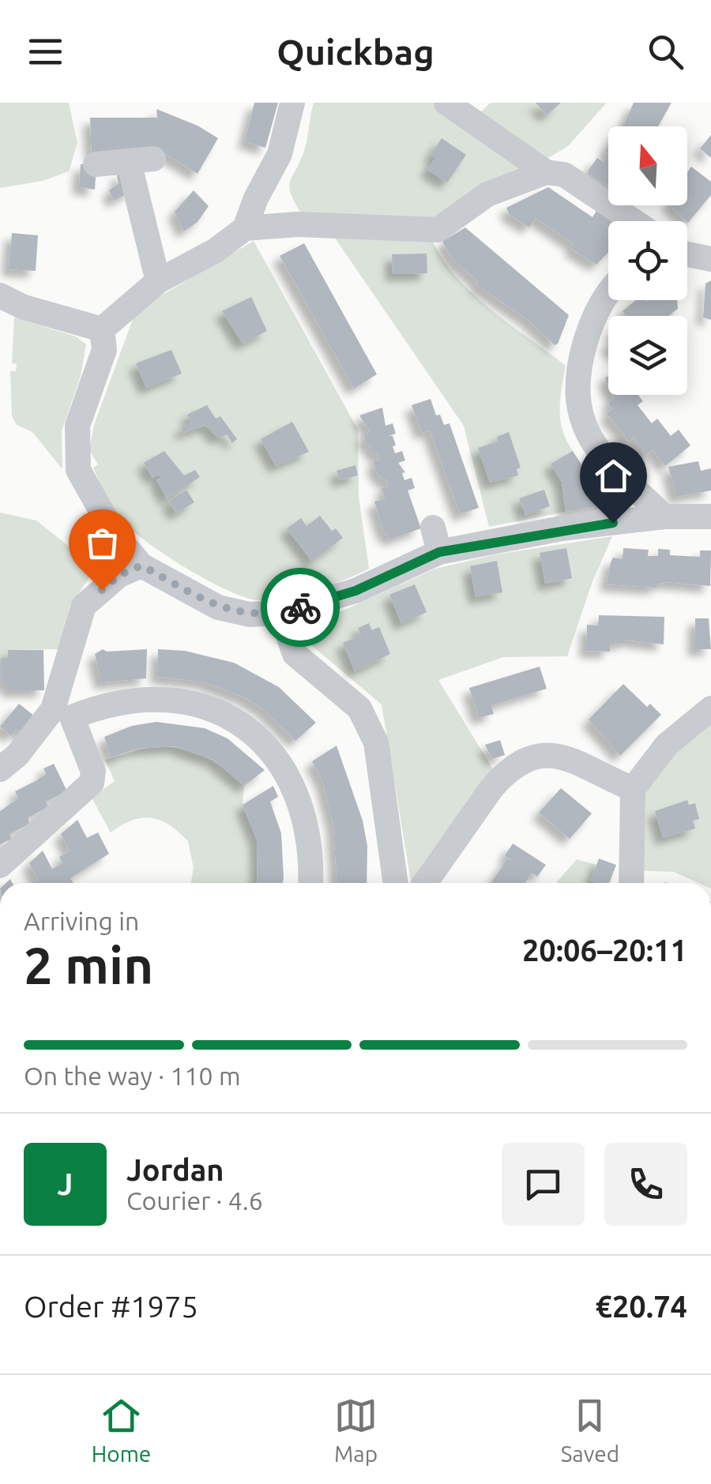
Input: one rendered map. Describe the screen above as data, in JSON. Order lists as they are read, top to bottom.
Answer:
{
  "north": "top",
  "page": {
    "header": "Quickbag",
    "heading": ["2 min", "Arriving in", "20:06–20:11"],
    "panel": [
      "Jordan",
      "Courier · 4.6",
      "Order #1975",
      "€20.74"
    ],
    "bar": "On the way · 110 m",
    "round": "J",
    "tabs": ["Home", "Map", "Saved"]
  }
}
